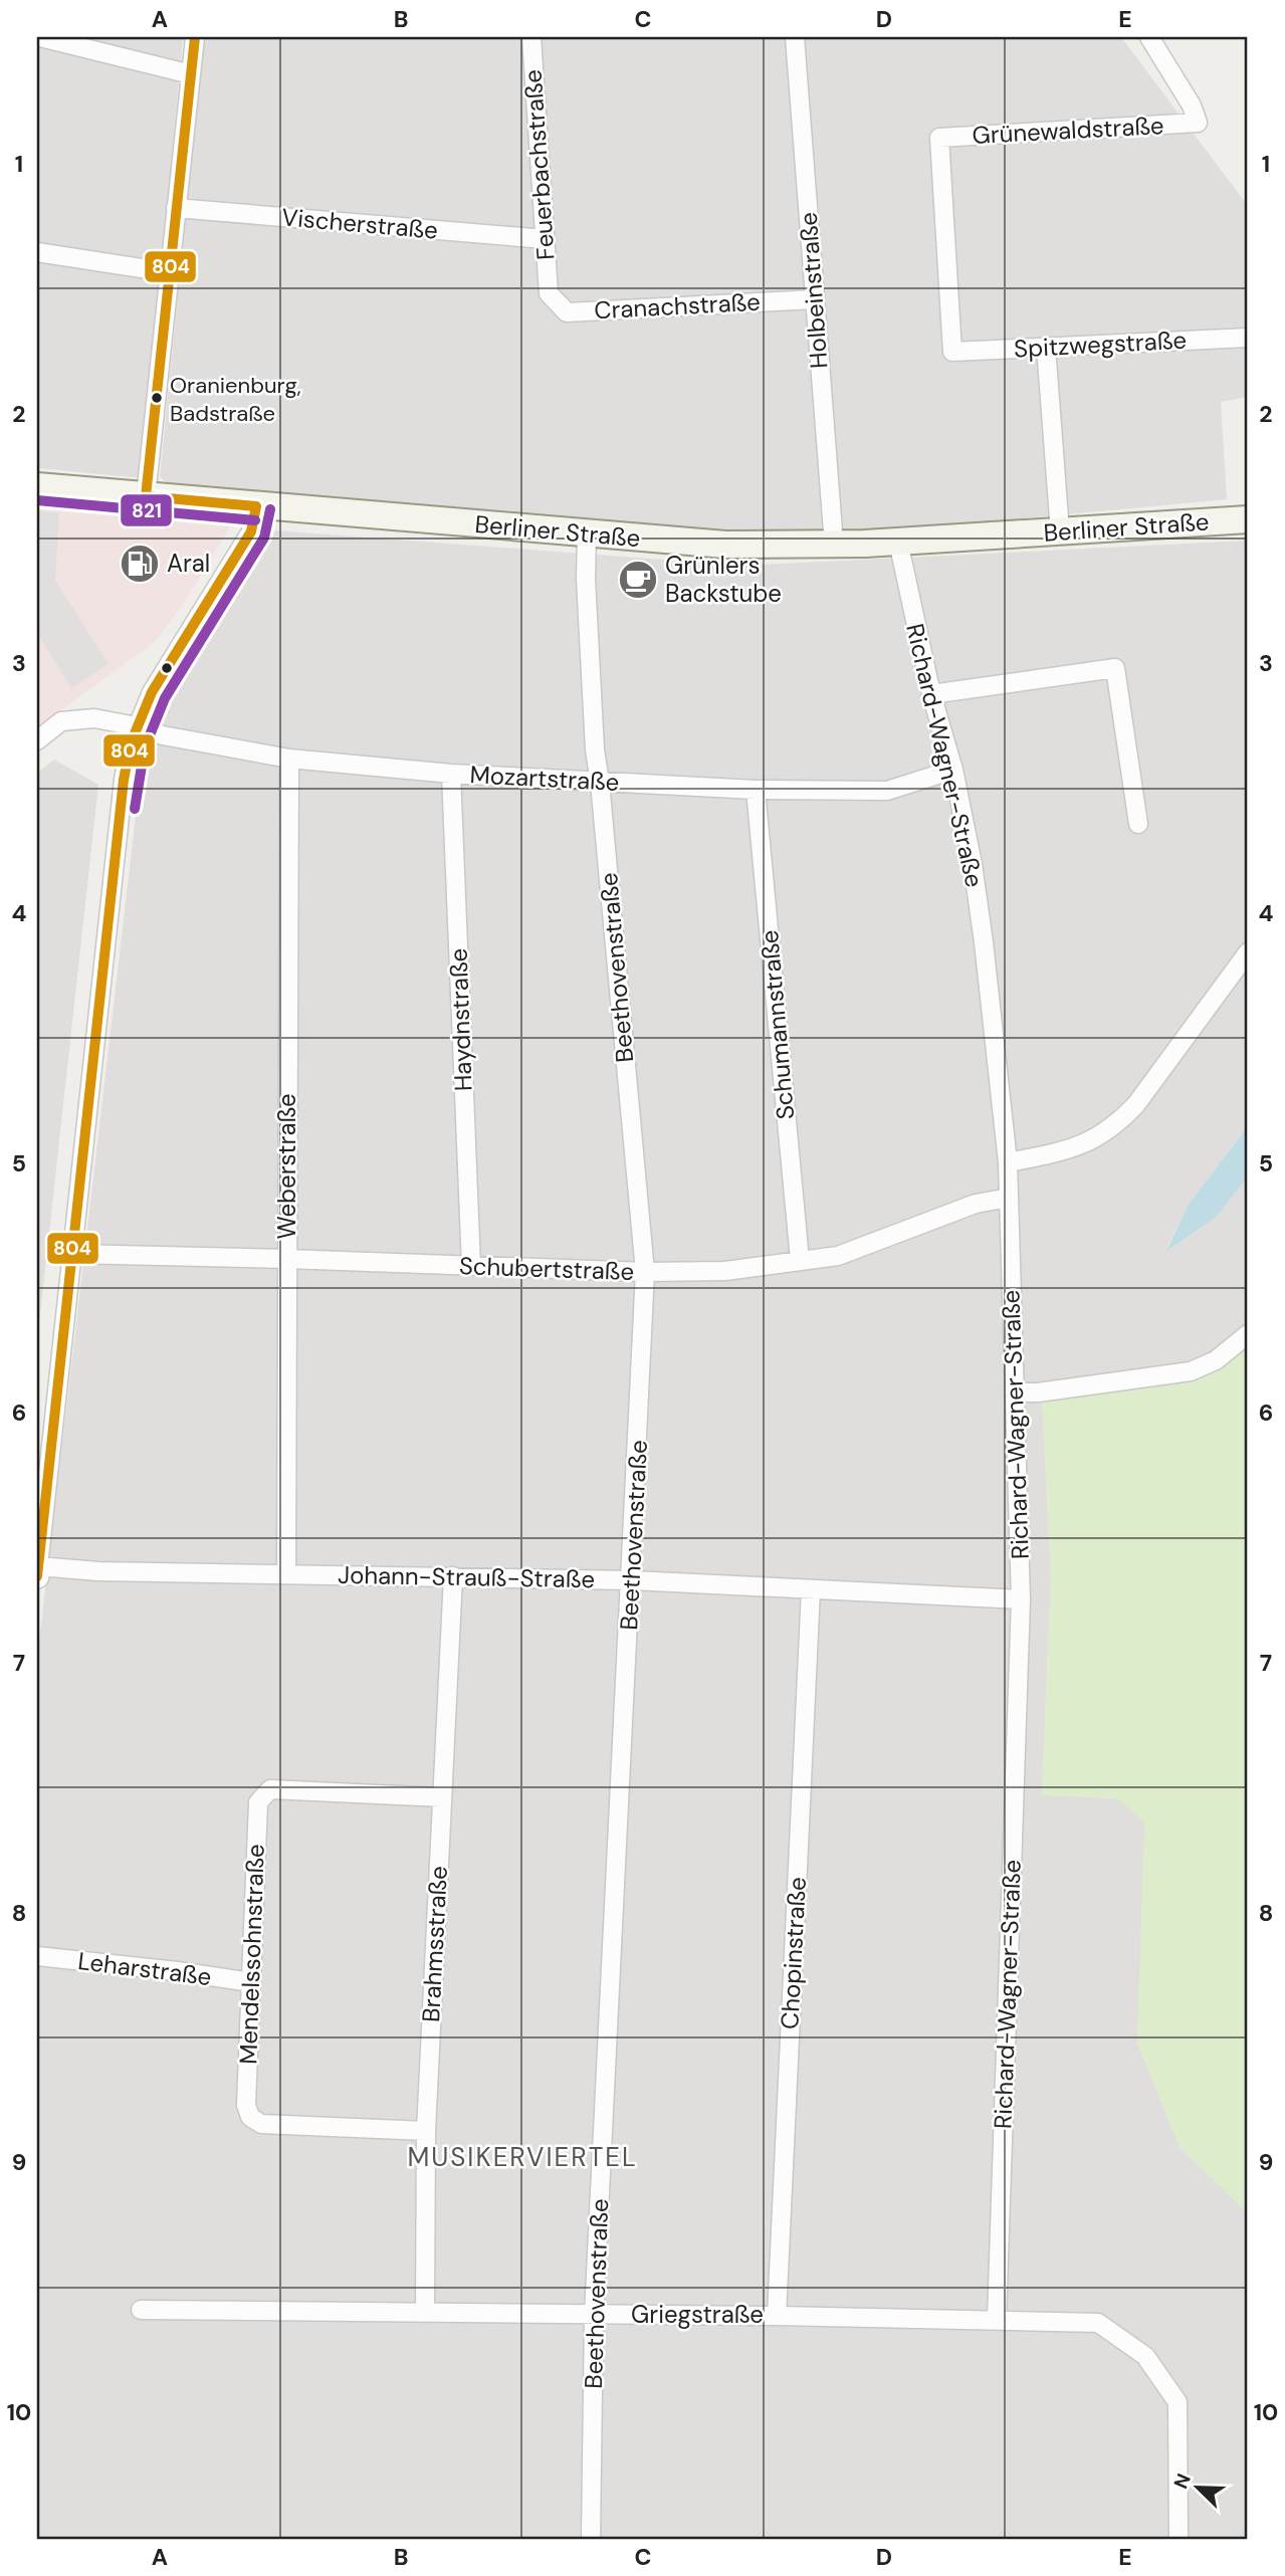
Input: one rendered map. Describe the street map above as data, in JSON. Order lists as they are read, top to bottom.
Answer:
{
  "streets": {
    "main road": ["Berliner Straße"],
    "street": [
      "Grünewaldstraße",
      "Feuerbachstraße",
      "Vischerstraße",
      "Holbeinstraße",
      "Cranachstraße",
      "Spitzwegstraße",
      "Richard-Wagner-Straße",
      "Mozartstraße",
      "Beethovenstraße",
      "Haydnstraße",
      "Schumannstraße",
      "Weberstraße",
      "Schubertstraße",
      "Johann-Strauß-Straße",
      "Brahmsstraße",
      "Chopinstraße",
      "Mendelssohnstraße",
      "Leharstraße",
      "Griegstraße"
    ]
  },
  "crossings": [
    ["Grünewaldstraße", "Spitzwegstraße"],
    ["Feuerbachstraße", "Vischerstraße"],
    ["Feuerbachstraße", "Cranachstraße"],
    ["Holbeinstraße", "Cranachstraße"],
    ["Holbeinstraße", "Berliner Straße"],
    ["Berliner Straße", "Richard-Wagner-Straße"],
    ["Berliner Straße", "Beethovenstraße"],
    ["Richard-Wagner-Straße", "Mozartstraße"],
    ["Richard-Wagner-Straße", "Schubertstraße"],
    ["Richard-Wagner-Straße", "Johann-Strauß-Straße"],
    ["Richard-Wagner-Straße", "Griegstraße"],
    ["Mozartstraße", "Beethovenstraße"],
    ["Mozartstraße", "Haydnstraße"],
    ["Mozartstraße", "Schumannstraße"],
    ["Mozartstraße", "Weberstraße"],
    ["Beethovenstraße", "Schubertstraße"],
    ["Beethovenstraße", "Johann-Strauß-Straße"],
    ["Beethovenstraße", "Griegstraße"],
    ["Haydnstraße", "Schubertstraße"],
    ["Schumannstraße", "Schubertstraße"],
    ["Weberstraße", "Schubertstraße"],
    ["Weberstraße", "Johann-Strauß-Straße"],
    ["Johann-Strauß-Straße", "Brahmsstraße"],
    ["Johann-Strauß-Straße", "Chopinstraße"],
    ["Brahmsstraße", "Mendelssohnstraße"],
    ["Brahmsstraße", "Griegstraße"],
    ["Chopinstraße", "Griegstraße"],
    ["Mendelssohnstraße", "Leharstraße"]
  ],
  "districts": ["MUSIKERVIERTEL"],
  "places": {
    "other": ["Oranienburg, Badstraße"],
    "fuel station": ["Aral"],
    "cafe": ["Grünlers Backstube"]
  },
  "lines": ["transit line 804", "transit line 821"],
  "north": "top left",
  "grid": {
    "columns": [
      "A",
      "B",
      "C",
      "D",
      "E"
    ],
    "rows": [
      "1",
      "2",
      "3",
      "4",
      "5",
      "6",
      "7",
      "8",
      "9",
      "10"
    ]
  }
}
